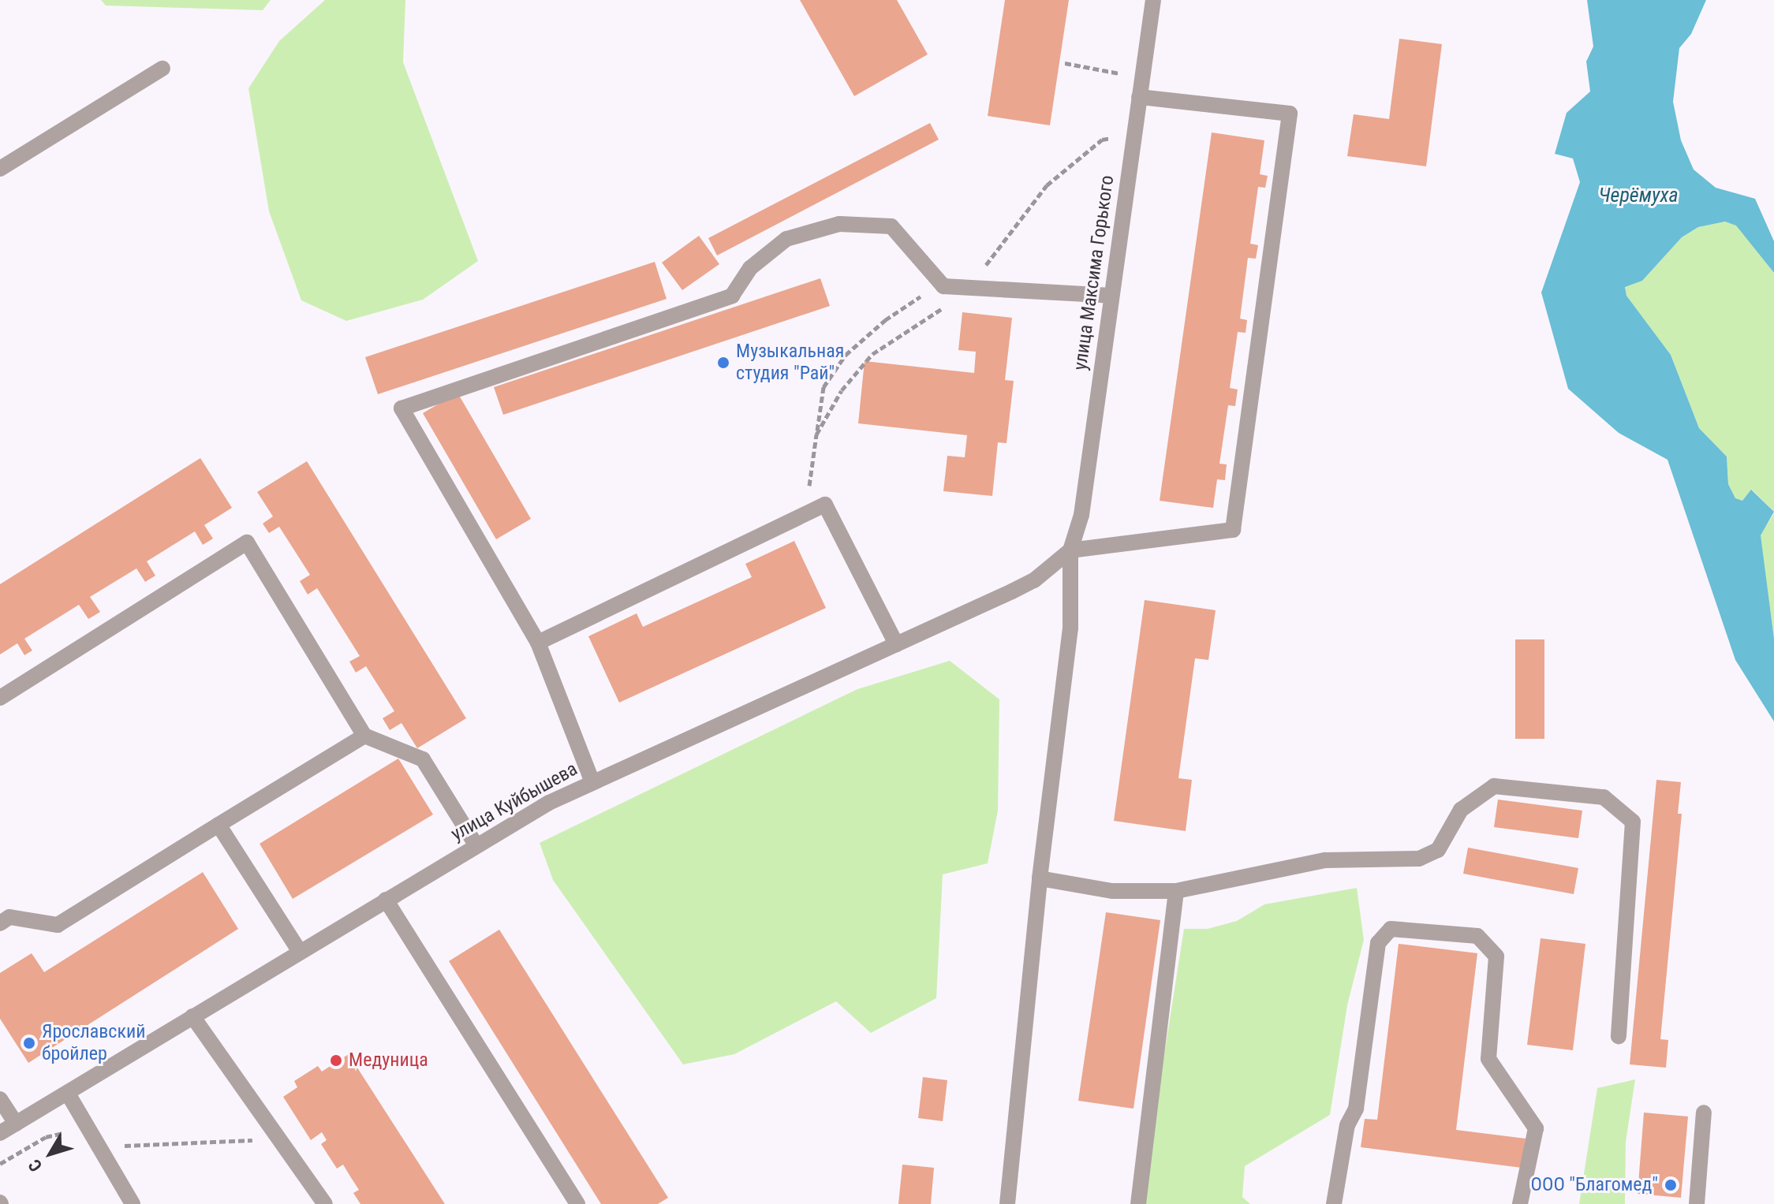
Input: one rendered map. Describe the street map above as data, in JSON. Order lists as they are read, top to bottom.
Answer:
{
  "streets": {
    "street": ["улица Максима Горького", "улица Куйбышева"]
  },
  "crossings": [
    ["улица Максима Горького", "улица Куйбышева"]
  ],
  "water": ["Черёмуха"],
  "places": [
    "Музыкальная студия \"Рай\"",
    "Ярославский бройлер",
    "Медуница",
    "ООО \"Благомед\""
  ],
  "north": "bottom left"
}
